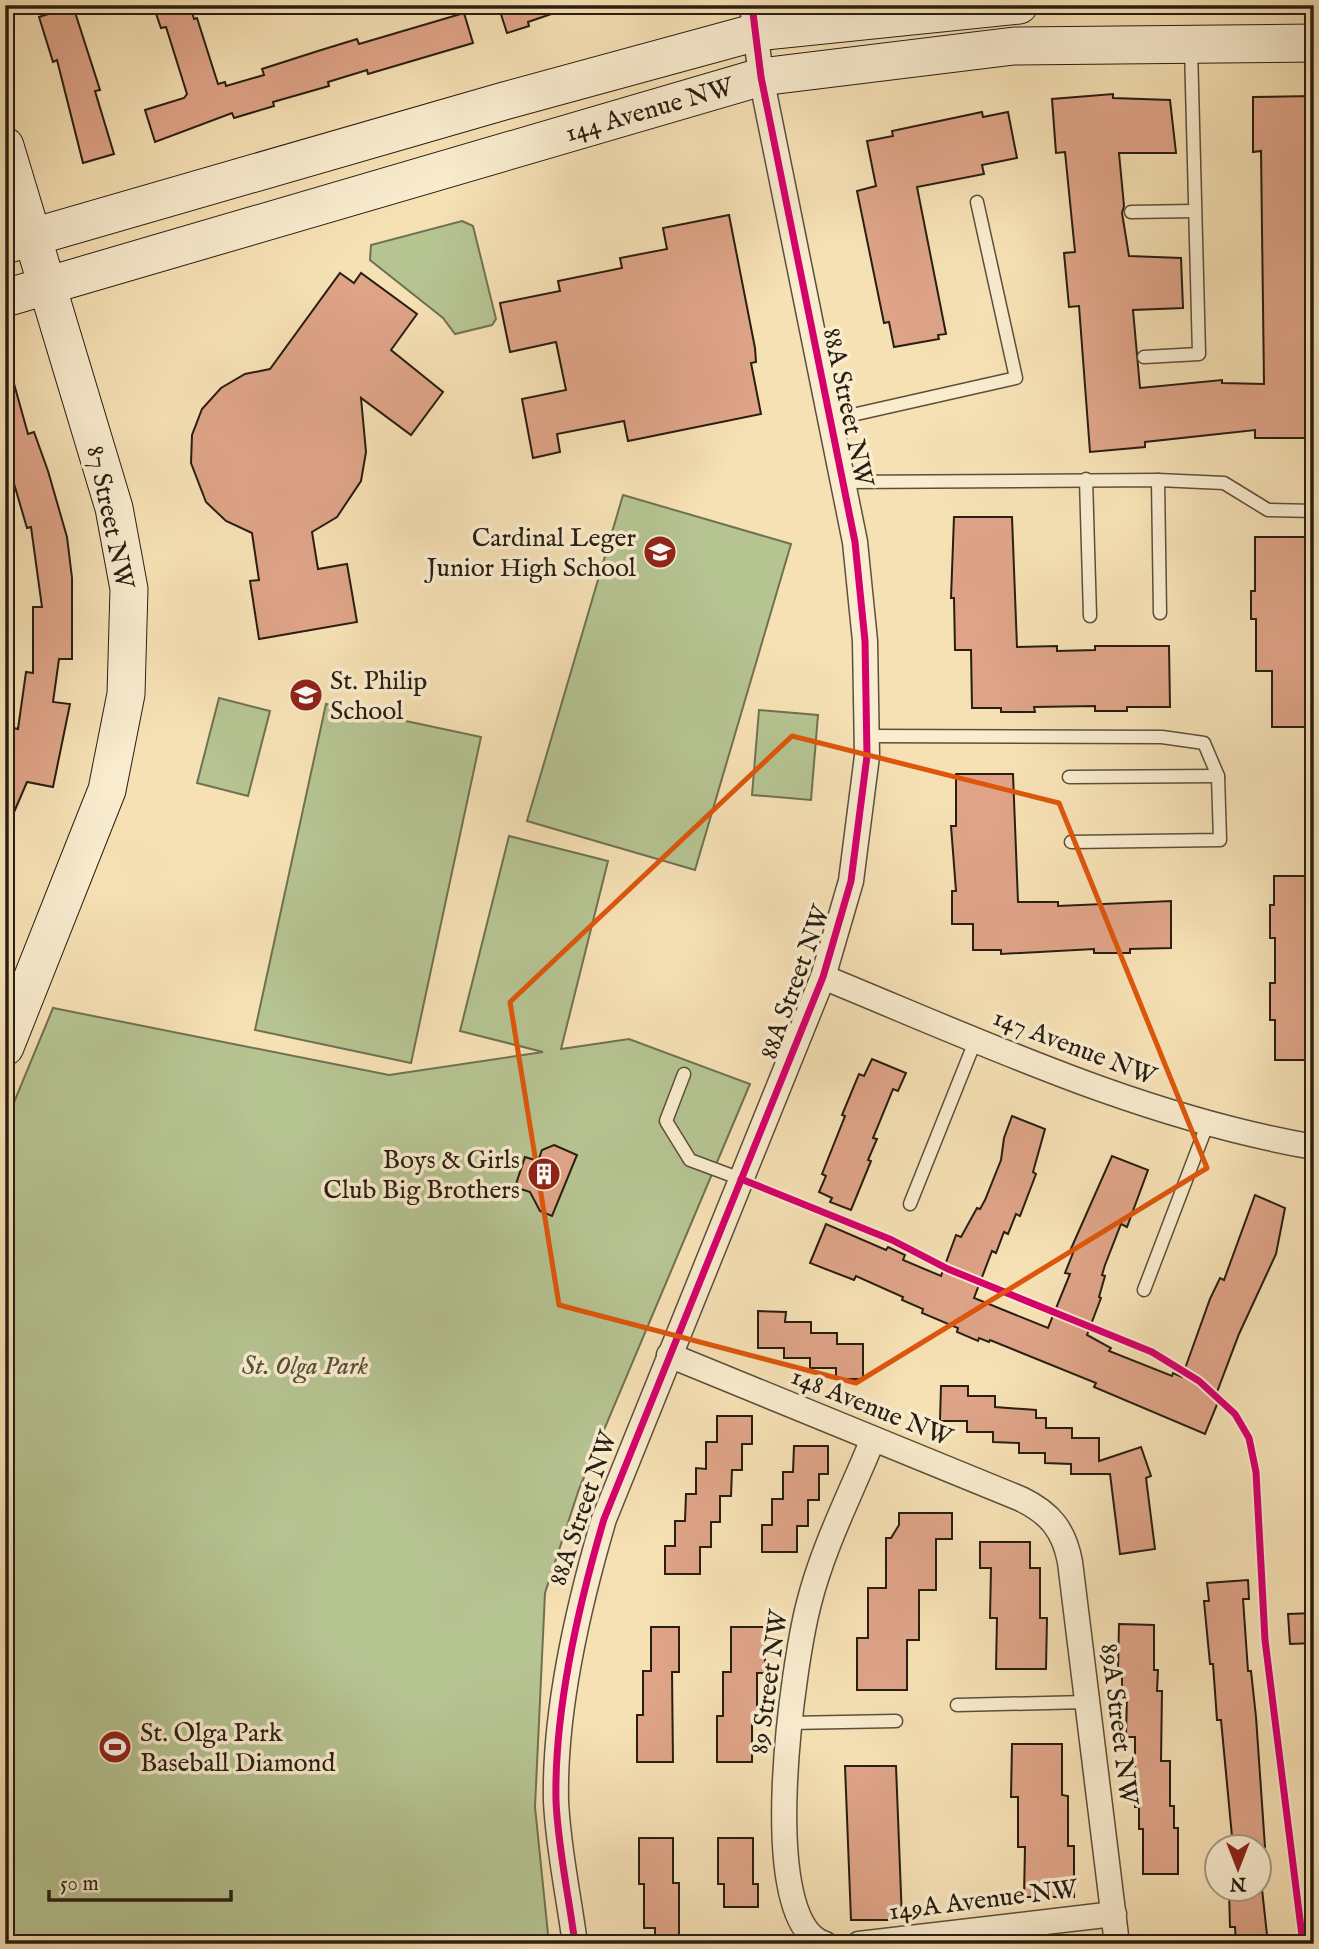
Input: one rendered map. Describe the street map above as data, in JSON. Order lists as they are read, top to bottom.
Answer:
{
  "streets": {
    "street": [
      "144 Avenue NW",
      "88A Street NW",
      "87 Street NW",
      "147 Avenue NW",
      "148 Avenue NW",
      "89 Street NW",
      "89A Street NW",
      "149A Avenue NW"
    ]
  },
  "crossings": [
    ["144 Avenue NW", "88A Street NW"],
    ["144 Avenue NW", "87 Street NW"],
    ["88A Street NW", "147 Avenue NW"],
    ["88A Street NW", "148 Avenue NW"],
    ["148 Avenue NW", "89 Street NW"],
    ["148 Avenue NW", "89A Street NW"],
    ["89A Street NW", "149A Avenue NW"]
  ],
  "parks": ["St. Olga Park"],
  "places": {
    "school or university": ["Cardinal Leger Junior High School", "St. Philip School"],
    "building": ["Boys & Girls Club Big Brothers"],
    "sports": ["St. Olga Park Baseball Diamond"]
  },
  "scale_bar": "50 m",
  "north": "bottom"
}
